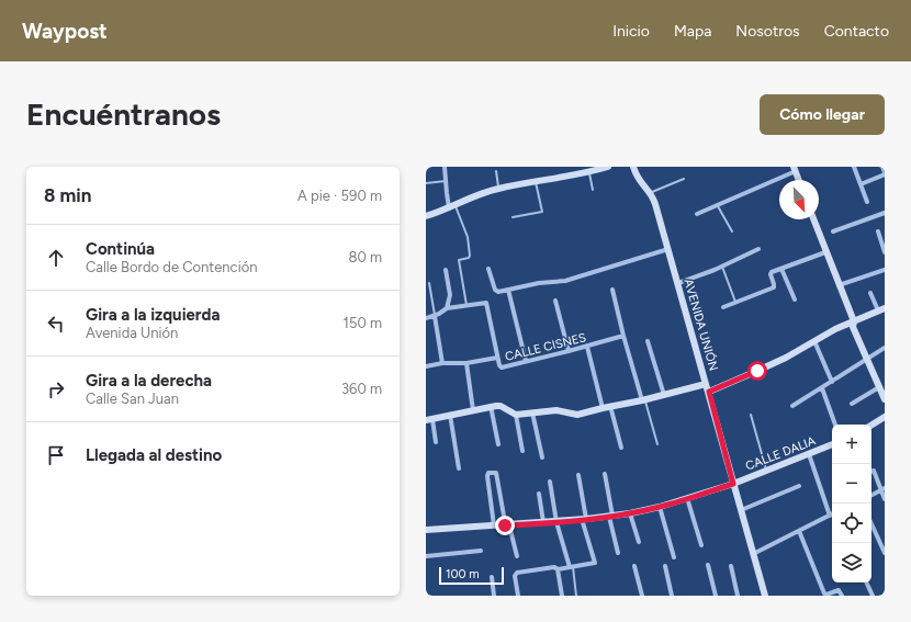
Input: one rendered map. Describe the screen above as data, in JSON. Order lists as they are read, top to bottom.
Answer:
{
  "streets": {
    "street": ["AVENIDA UNIÓN", "CALLE CISNES", "CALLE DALIA"]
  },
  "crossings": [
    ["AVENIDA UNIÓN", "CALLE DALIA"]
  ],
  "scale_bar": "100 m",
  "north": "bottom right",
  "page": {
    "header": "Waypost",
    "nav": [
      "Inicio",
      "Mapa",
      "Nosotros",
      "Contacto"
    ],
    "buttons": "Cómo llegar",
    "title": "Encuéntranos",
    "heading": ["8 min", "A pie · 590 m"],
    "list": [
      ["Continúa", "Calle Bordo de Contención", "80 m"],
      ["Gira a la izquierda", "Avenida Unión", "150 m"],
      ["Gira a la derecha", "Calle San Juan", "360 m"],
      "Llegada al destino"
    ],
    "map_buttons": ["+", "−"],
    "scale": "100 m"
  }
}
